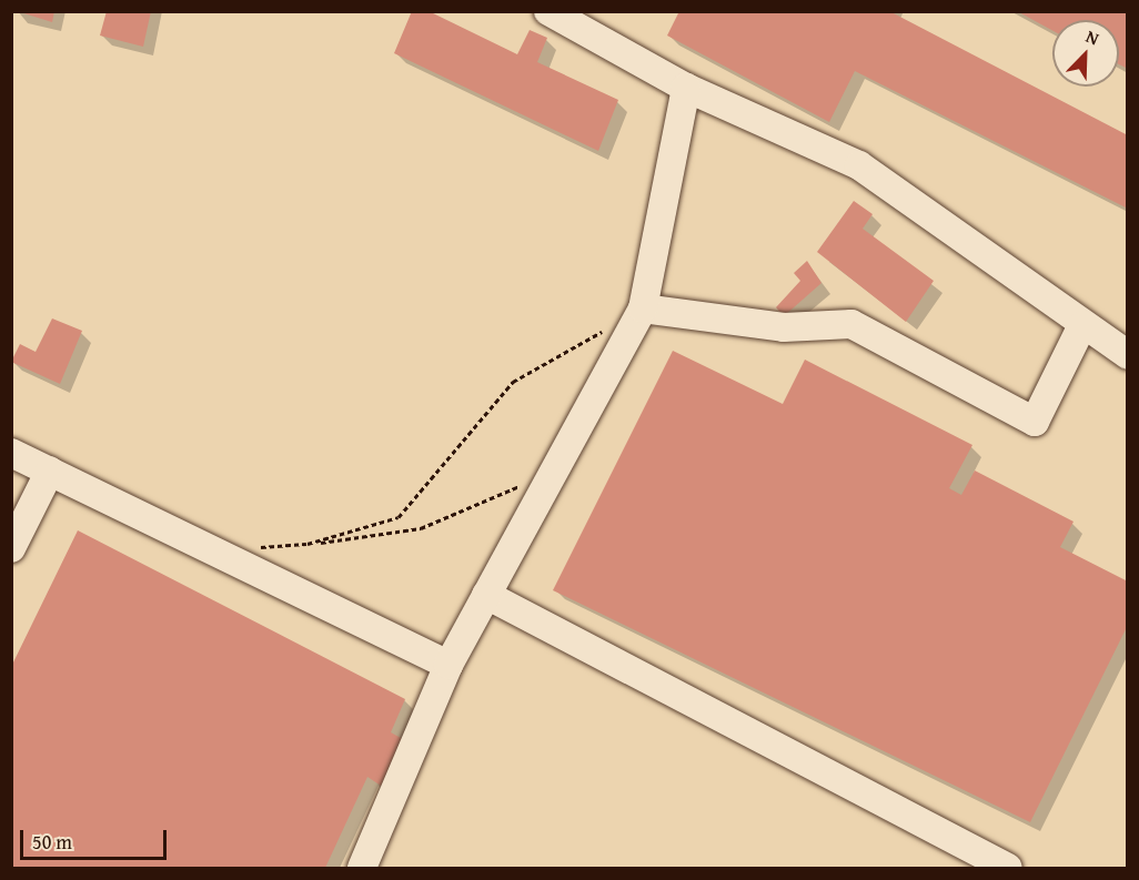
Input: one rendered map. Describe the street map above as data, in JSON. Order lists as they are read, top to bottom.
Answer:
{
  "scale_bar": "50 m",
  "north": "top right"
}
